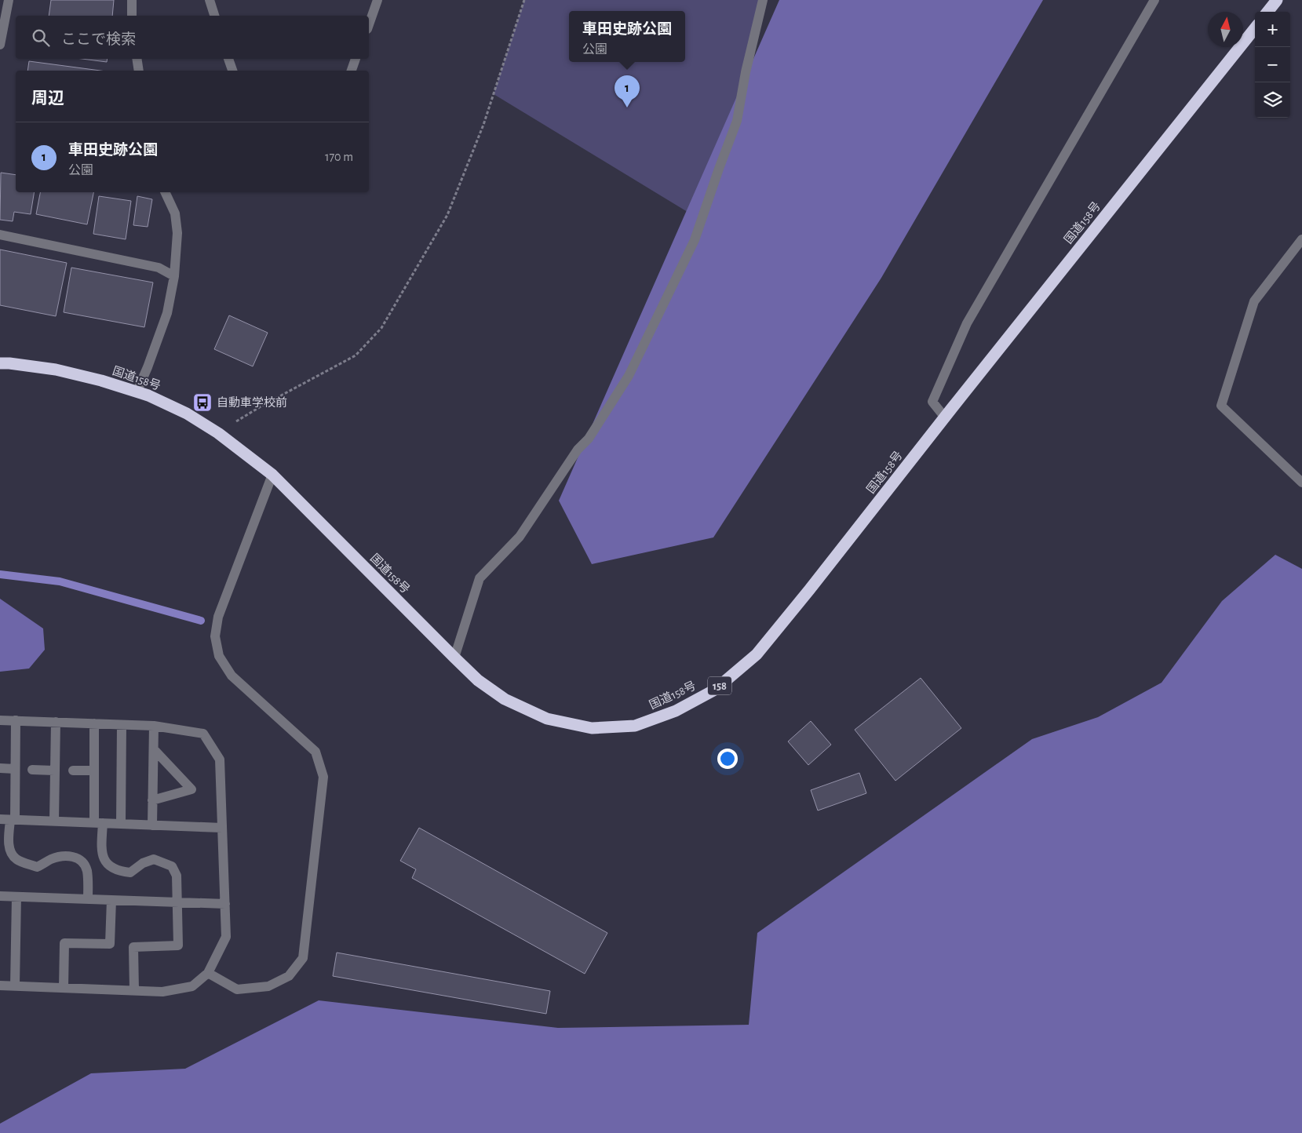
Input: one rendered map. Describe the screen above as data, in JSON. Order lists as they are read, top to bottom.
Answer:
{
  "streets": {
    "highway": ["国道158号", "158"]
  },
  "places": {
    "bus stop": ["自動車学校前"]
  },
  "north": "top",
  "page": {
    "popup": ["車田史跡公園", "公園"],
    "map_buttons": ["+", "−"],
    "search": "ここで検索",
    "heading": "周辺",
    "pins": "1",
    "list": [
      {
        "mark": "1",
        "name": "車田史跡公園",
        "note": "公園",
        "value": "170 m"
      }
    ]
  }
}
